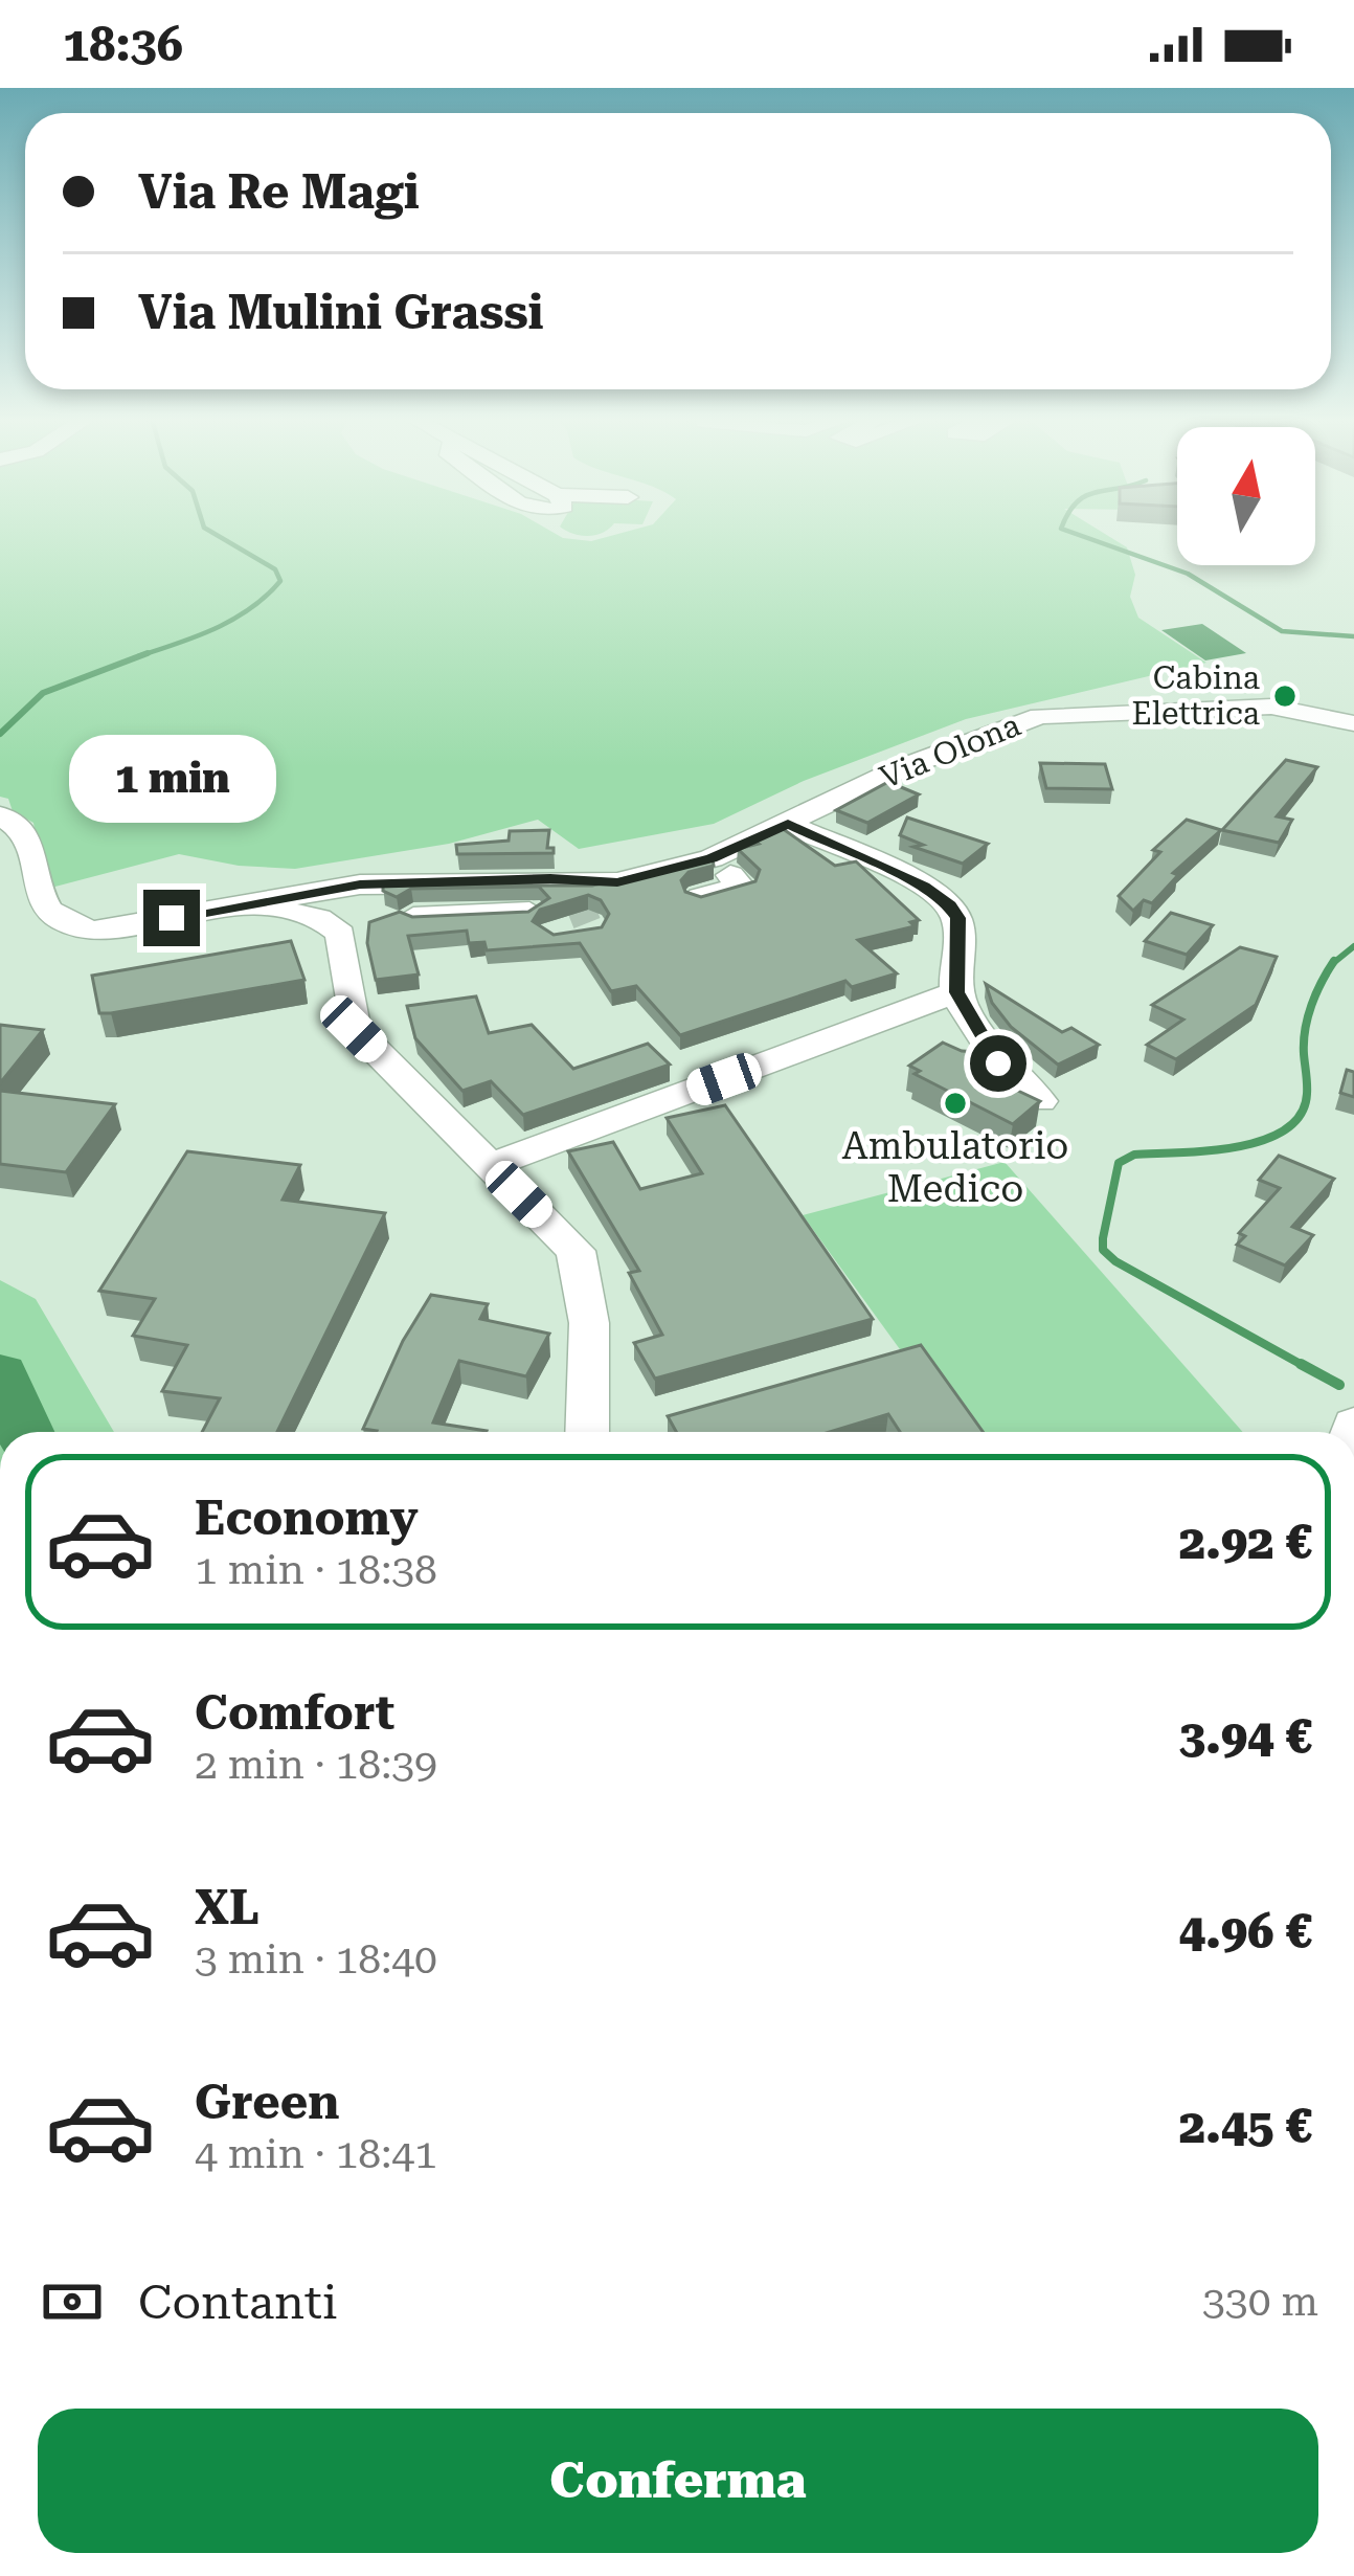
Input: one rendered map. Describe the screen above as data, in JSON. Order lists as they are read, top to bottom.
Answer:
{
  "streets": {
    "street": ["Via Olona"]
  },
  "places": ["Cabina Elettrica", "Ambulatorio Medico"],
  "north": "top",
  "page": {
    "status": "18:36",
    "banner": ["Via Re Magi", "Via Mulini Grassi"],
    "bubble": "1 min",
    "list": [
      {
        "name": "Economy",
        "note": "1 min · 18:38",
        "value": "2.92 €"
      },
      {
        "name": "Comfort",
        "note": "2 min · 18:39",
        "value": "3.94 €"
      },
      {
        "name": "XL",
        "note": "3 min · 18:40",
        "value": "4.96 €"
      },
      {
        "name": "Green",
        "note": "4 min · 18:41",
        "value": "2.45 €"
      }
    ],
    "pay": ["Contanti", "330 m"],
    "buttons": "Conferma"
  }
}
